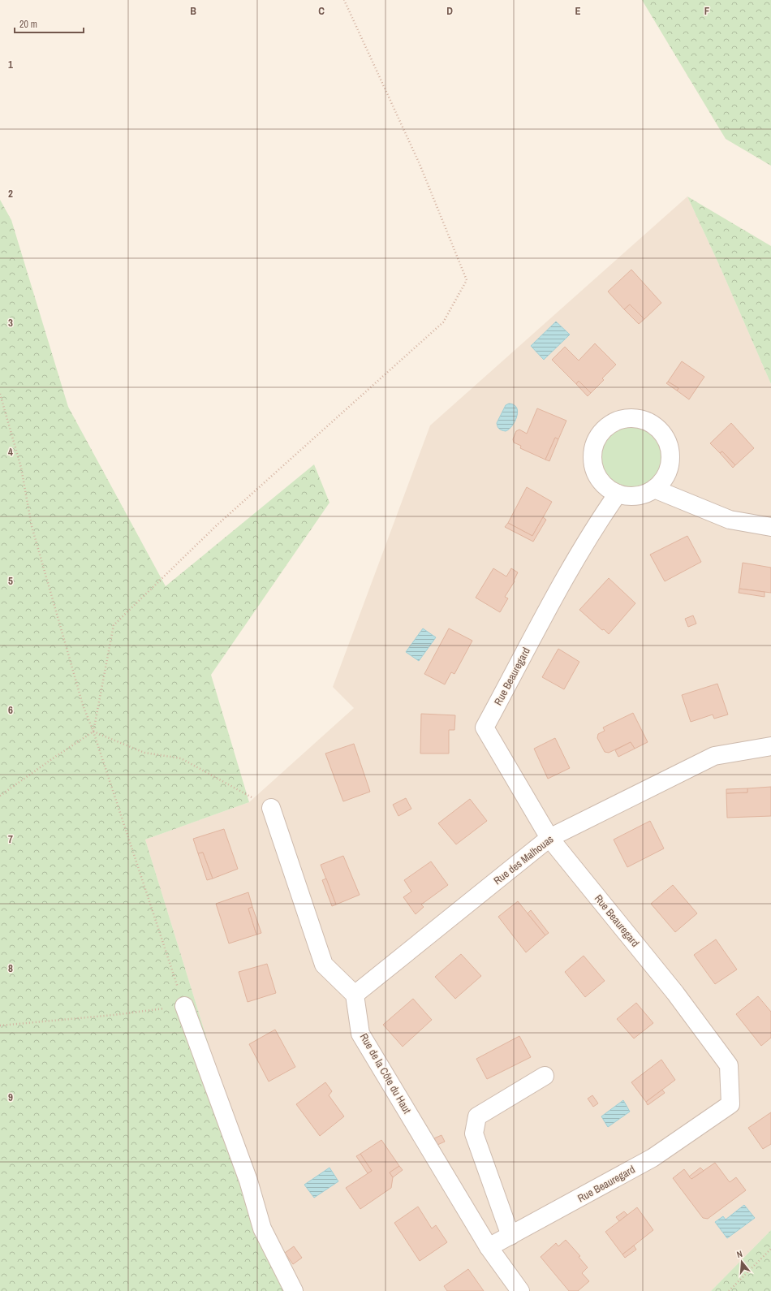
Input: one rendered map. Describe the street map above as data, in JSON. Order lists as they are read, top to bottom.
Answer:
{
  "streets": {
    "street": ["Rue Beauregard", "Rue des Malhouas", "Rue de la Côte du Haut"]
  },
  "crossings": [
    ["Rue Beauregard", "Rue des Malhouas"],
    ["Rue Beauregard", "Rue de la Côte du Haut"],
    ["Rue des Malhouas", "Rue de la Côte du Haut"]
  ],
  "scale_bar": "20 m",
  "north": "top",
  "grid": {
    "columns": [
      "B",
      "C",
      "D",
      "E",
      "F"
    ],
    "rows": [
      "1",
      "2",
      "3",
      "4",
      "5",
      "6",
      "7",
      "8",
      "9"
    ]
  }
}
